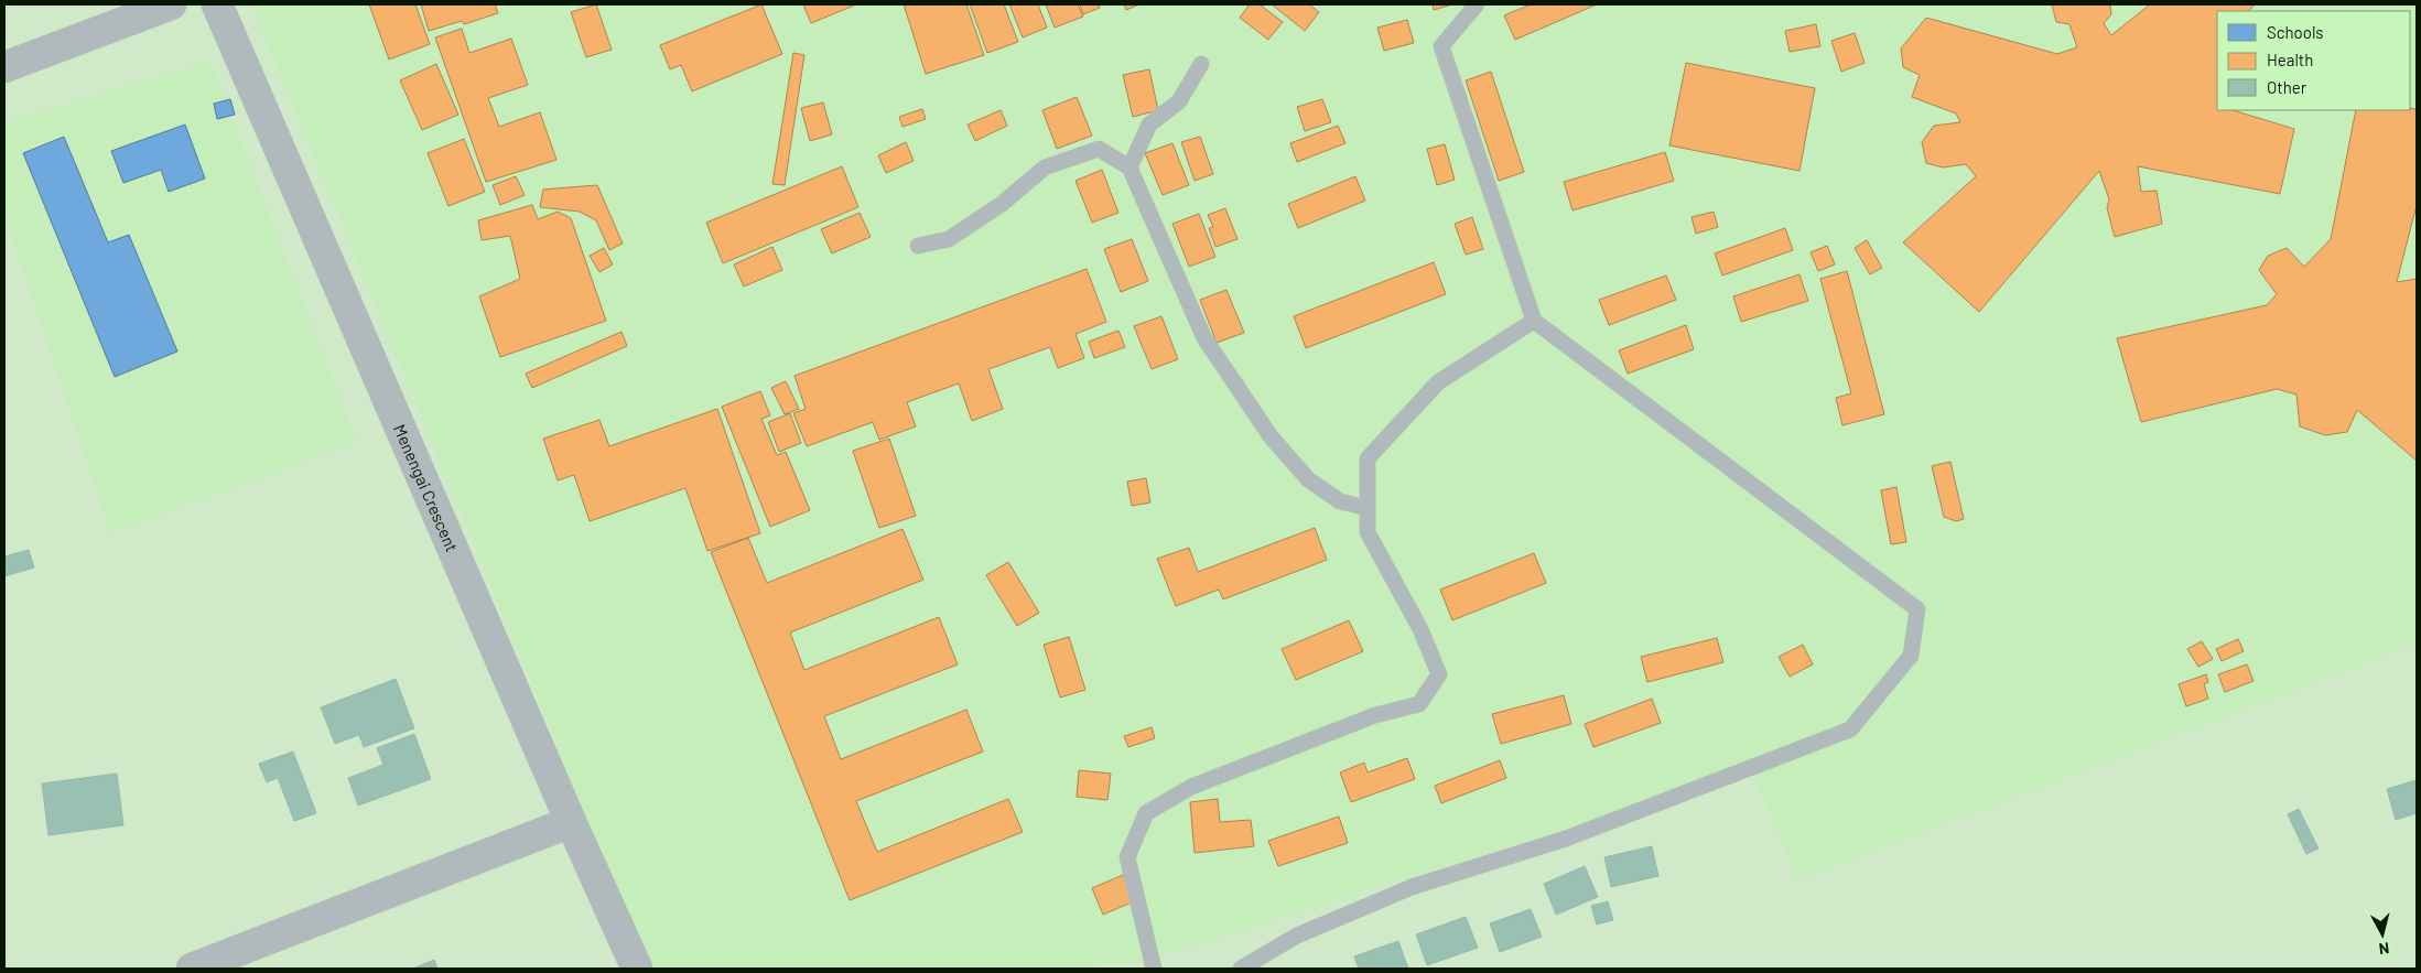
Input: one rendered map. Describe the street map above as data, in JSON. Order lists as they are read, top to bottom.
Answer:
{
  "streets": {
    "street": ["Menengai Crescent"]
  },
  "legend": ["Schools", "Health", "Other"],
  "north": "bottom"
}
